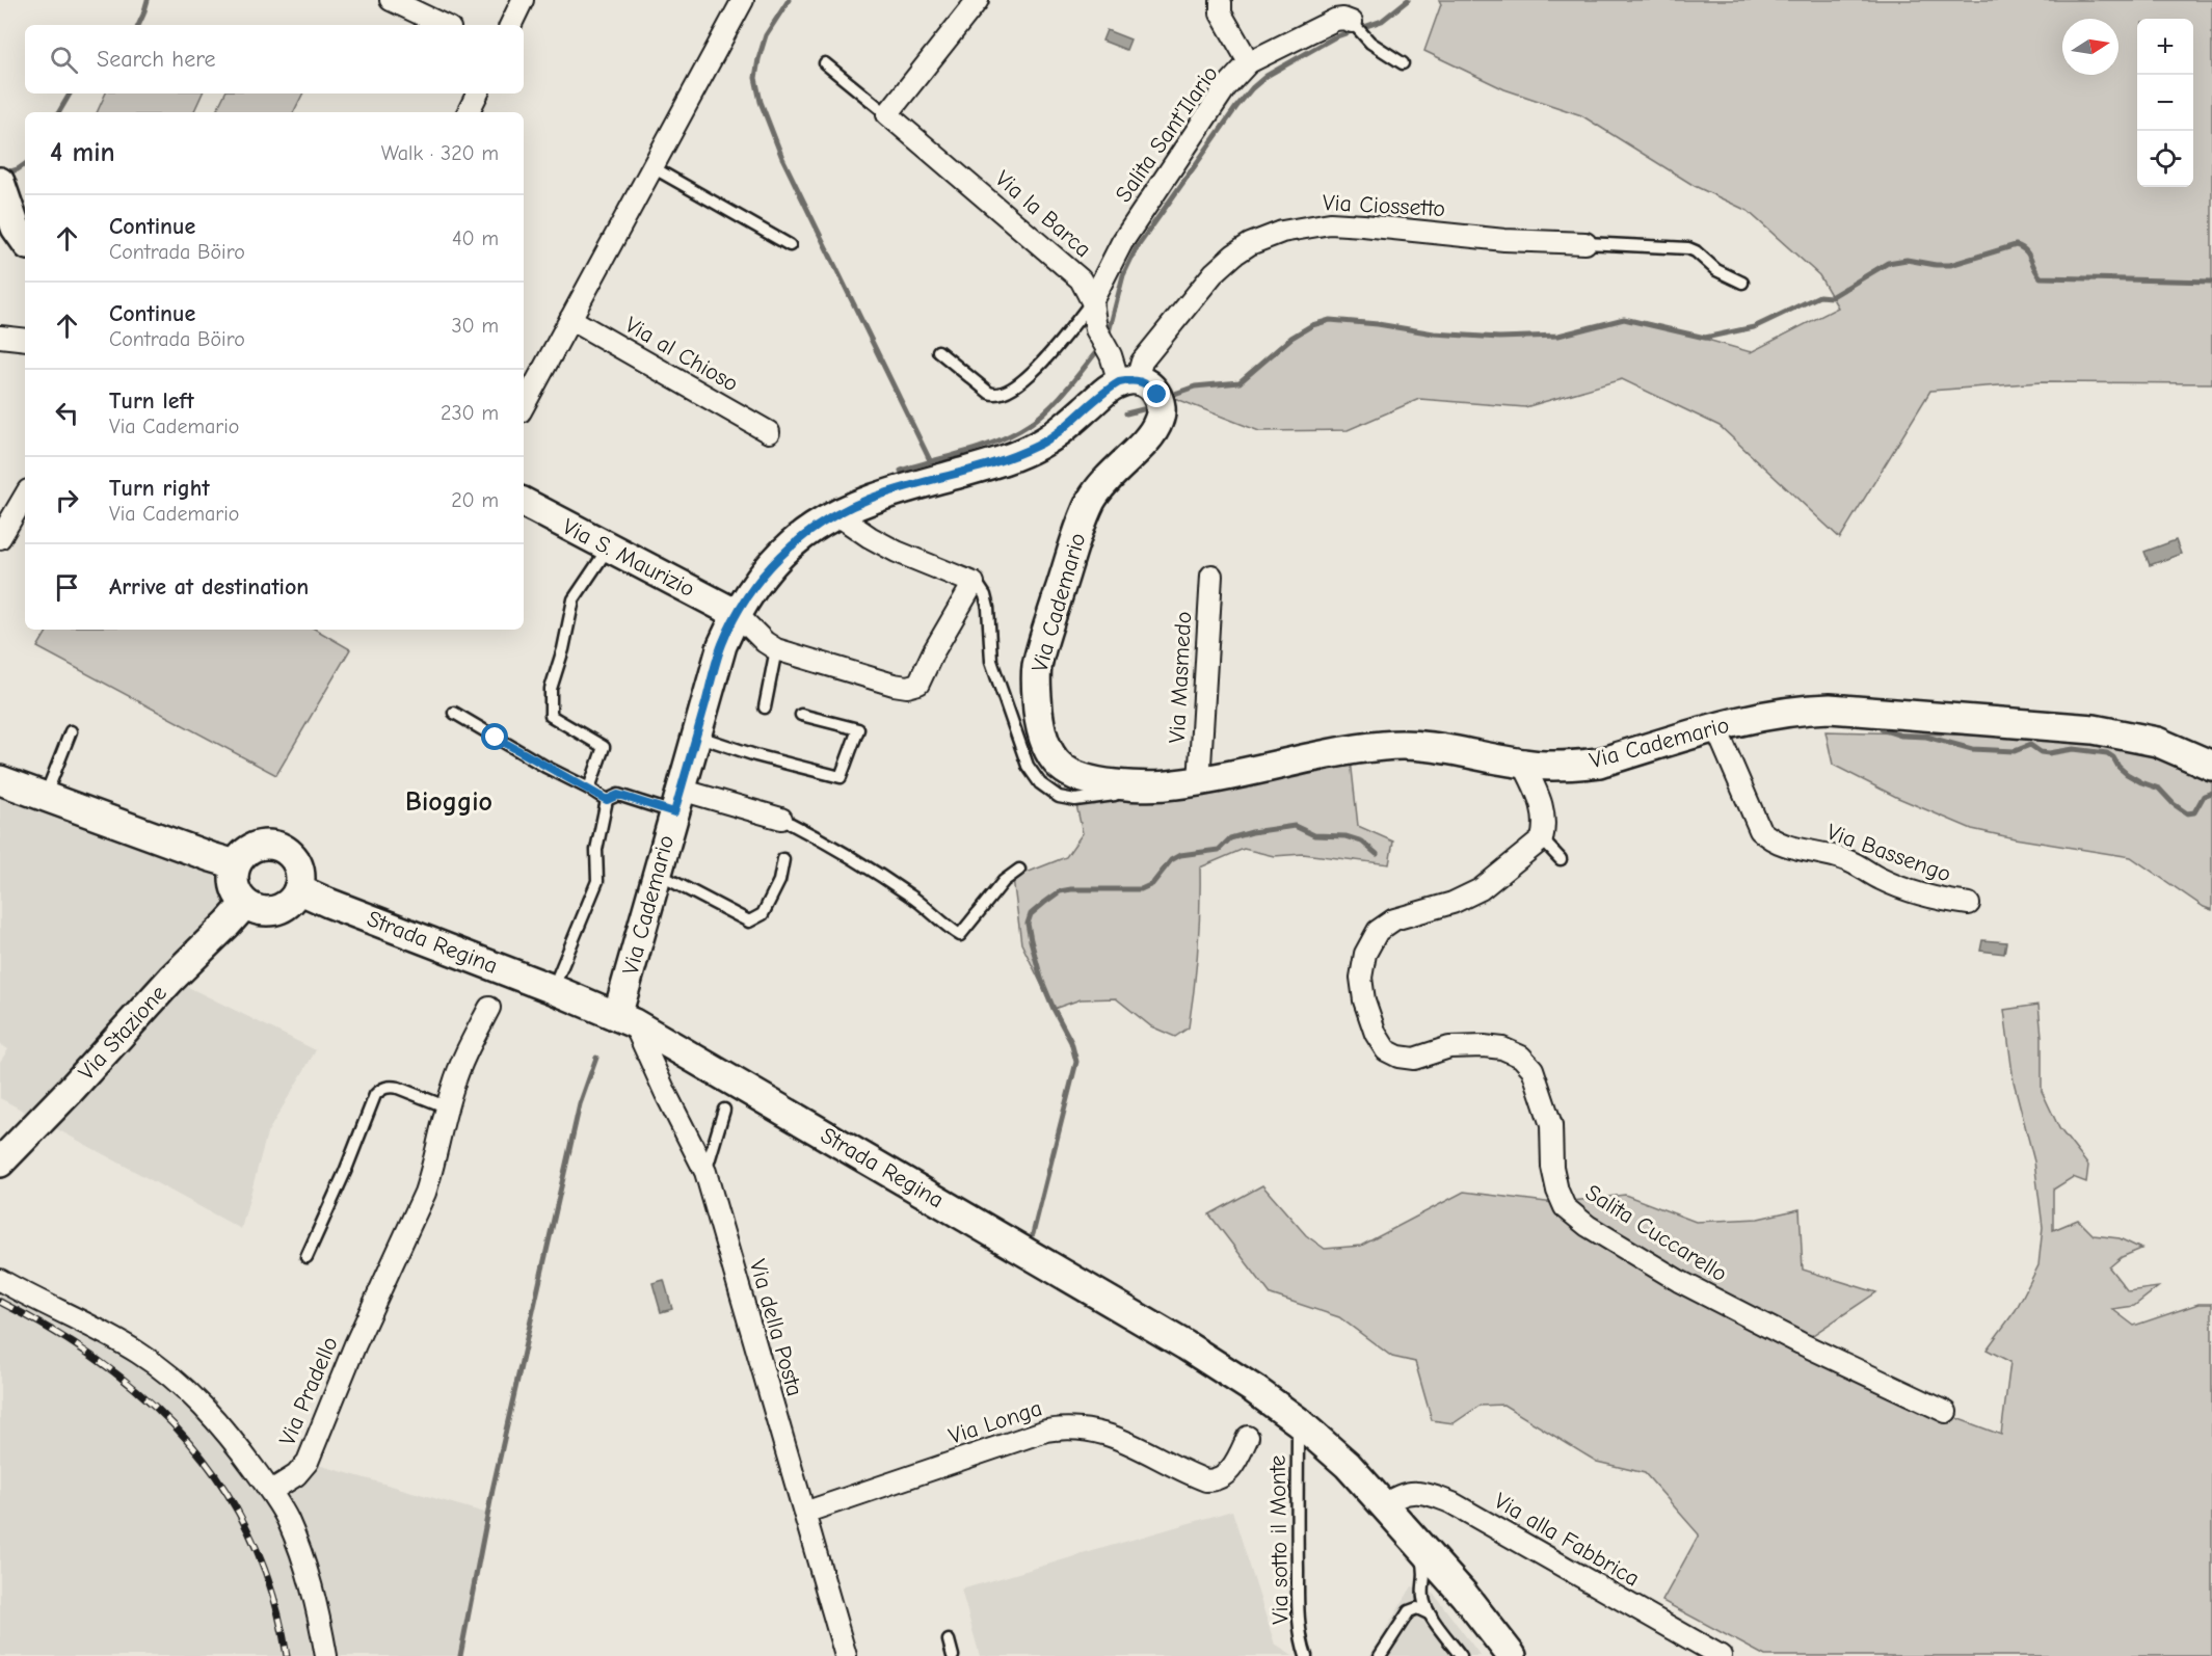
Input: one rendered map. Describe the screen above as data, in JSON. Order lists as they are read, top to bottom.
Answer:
{
  "streets": {
    "street": [
      "Salita Sant'Ilario",
      "Via Ciossetto",
      "Via la Barca",
      "Via al Chioso",
      "Via S. Maurizio",
      "Via Cademario",
      "Via Masmedo",
      "Via Bassengo",
      "Strada Regina",
      "Via Stazione",
      "Salita Cuccarello",
      "Via della Posta",
      "Via Pradello",
      "Via Longa",
      "Via alla Fabbrica"
    ],
    "lane": ["Via sotto il Monte"]
  },
  "crossings": [
    ["Salita Sant'Ilario", "Via la Barca"],
    ["Via Ciossetto", "Via la Barca"],
    ["Via Ciossetto", "Via Cademario"],
    ["Via la Barca", "Via Cademario"],
    ["Via S. Maurizio", "Via Cademario"],
    ["Via Cademario", "Via Masmedo"],
    ["Via Cademario", "Via Bassengo"],
    ["Via Cademario", "Strada Regina"],
    ["Via Cademario", "Via della Posta"],
    ["Strada Regina", "Via Stazione"],
    ["Strada Regina", "Via della Posta"],
    ["Strada Regina", "Via sotto il Monte"],
    ["Strada Regina", "Via alla Fabbrica"],
    ["Via della Posta", "Via Longa"]
  ],
  "districts": ["Bioggio"],
  "north": "right",
  "page": {
    "map_buttons": ["+", "−"],
    "search": "Search here",
    "heading": ["4 min", "Walk · 320 m"],
    "list": [
      ["Continue", "Contrada Böiro", "40 m"],
      ["Continue", "Contrada Böiro", "30 m"],
      ["Turn left", "Via Cademario", "230 m"],
      ["Turn right", "Via Cademario", "20 m"],
      "Arrive at destination"
    ]
  }
}
